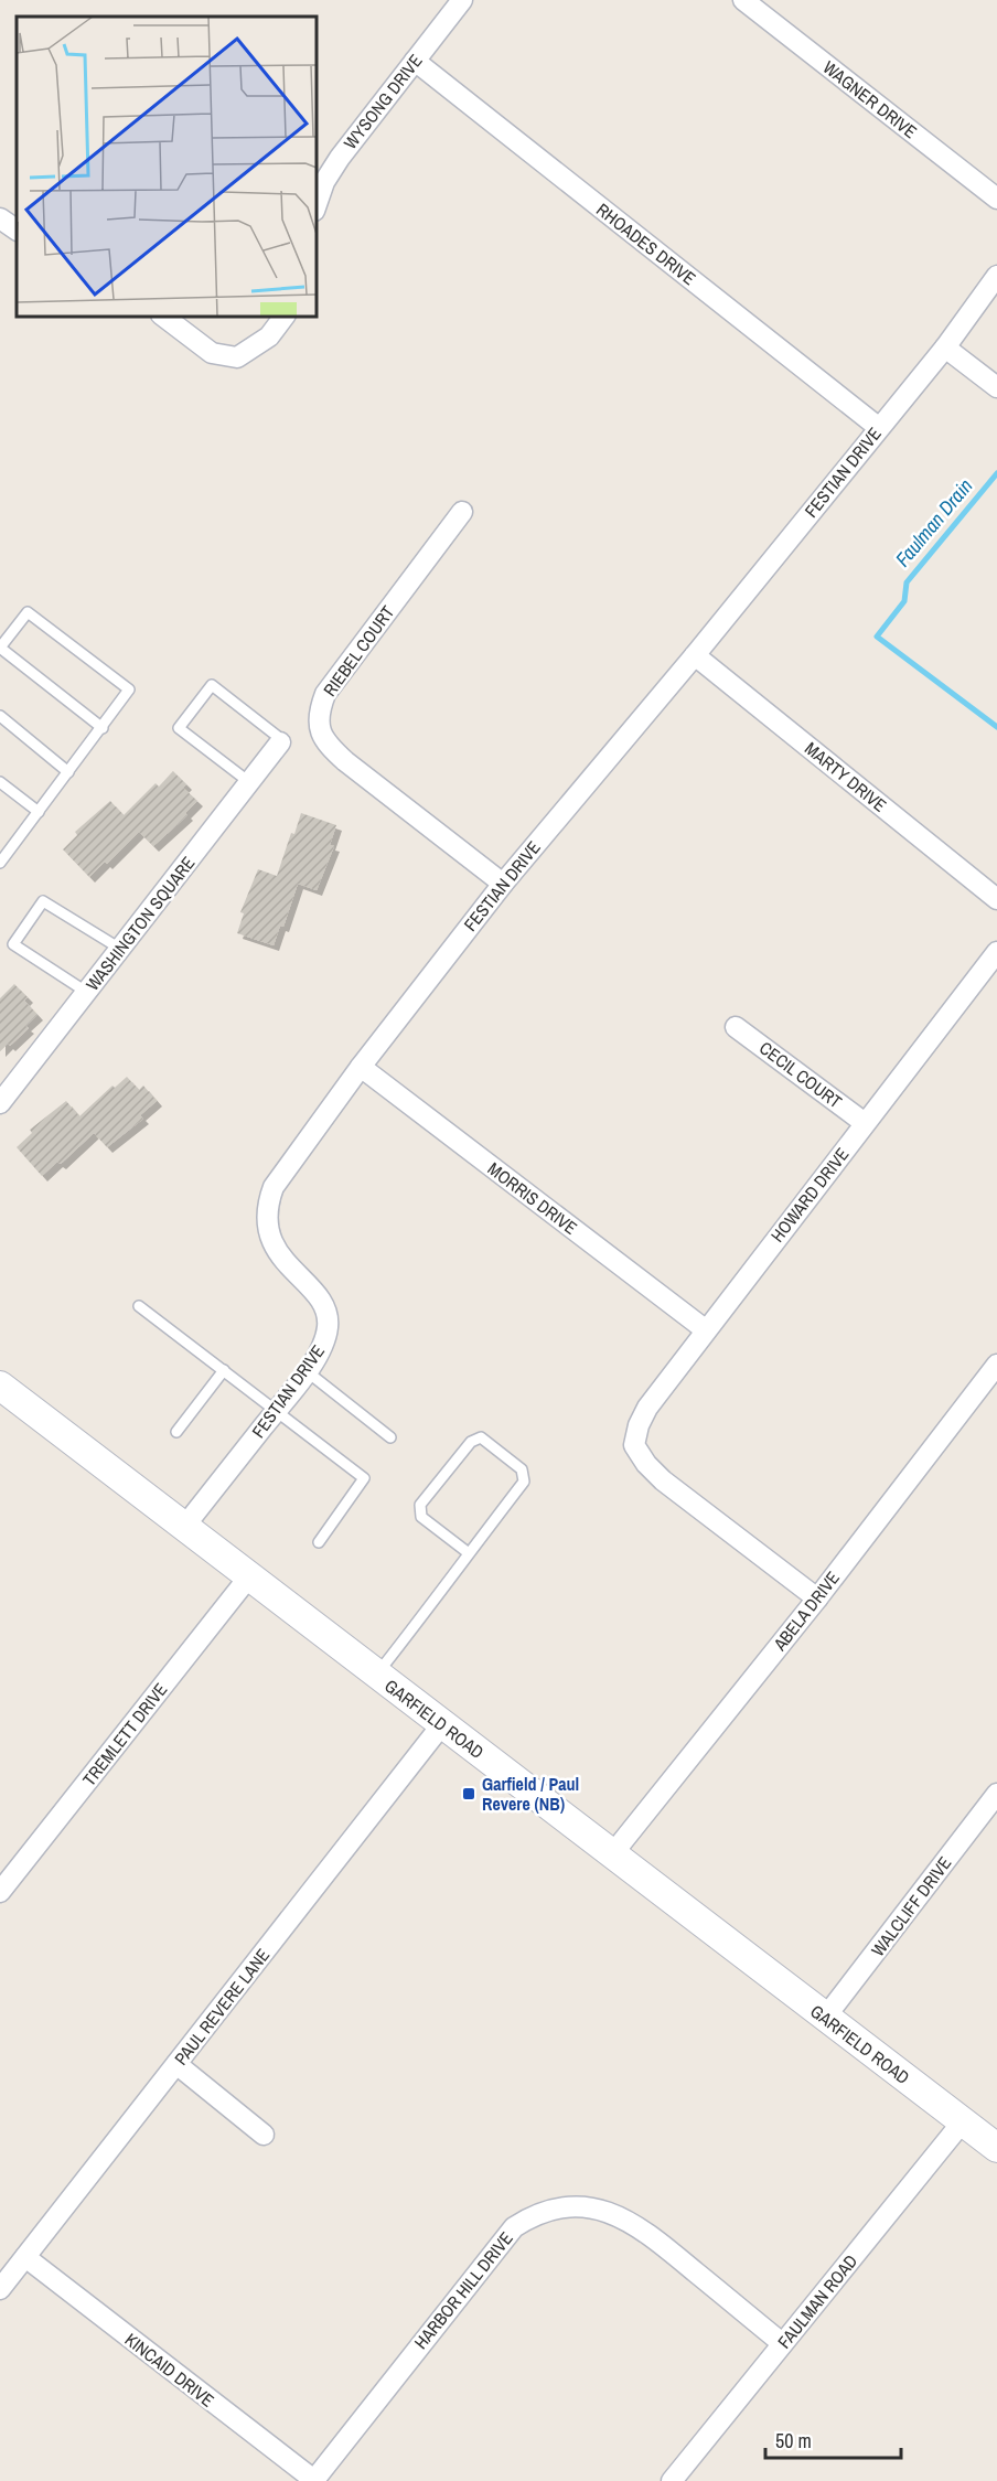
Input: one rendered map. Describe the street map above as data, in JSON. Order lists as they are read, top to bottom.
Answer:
{
  "streets": {
    "main road": ["GARFIELD ROAD"],
    "street": [
      "WAGNER DRIVE",
      "WYSONG DRIVE",
      "RHOADES DRIVE",
      "FESTIAN DRIVE",
      "RIEBEL COURT",
      "MARTY DRIVE",
      "WASHINGTON SQUARE",
      "CECIL COURT",
      "HOWARD DRIVE",
      "MORRIS DRIVE",
      "ABELA DRIVE",
      "TREMLETT DRIVE",
      "WALCLIFF DRIVE",
      "PAUL REVERE LANE",
      "HARBOR HILL DRIVE",
      "FAULMAN ROAD",
      "KINCAID DRIVE"
    ]
  },
  "crossings": [
    ["WYSONG DRIVE", "RHOADES DRIVE"],
    ["RHOADES DRIVE", "FESTIAN DRIVE"],
    ["FESTIAN DRIVE", "RIEBEL COURT"],
    ["FESTIAN DRIVE", "MARTY DRIVE"],
    ["FESTIAN DRIVE", "MORRIS DRIVE"],
    ["FESTIAN DRIVE", "GARFIELD ROAD"],
    ["CECIL COURT", "HOWARD DRIVE"],
    ["HOWARD DRIVE", "MORRIS DRIVE"],
    ["HOWARD DRIVE", "ABELA DRIVE"],
    ["ABELA DRIVE", "GARFIELD ROAD"],
    ["GARFIELD ROAD", "TREMLETT DRIVE"],
    ["GARFIELD ROAD", "WALCLIFF DRIVE"],
    ["GARFIELD ROAD", "PAUL REVERE LANE"],
    ["GARFIELD ROAD", "FAULMAN ROAD"],
    ["PAUL REVERE LANE", "KINCAID DRIVE"],
    ["HARBOR HILL DRIVE", "FAULMAN ROAD"],
    ["HARBOR HILL DRIVE", "KINCAID DRIVE"]
  ],
  "water": ["Faulman Drain"],
  "places": {
    "transit": ["Garfield / Paul Revere (NB)"]
  },
  "scale_bar": "50 m"
}
